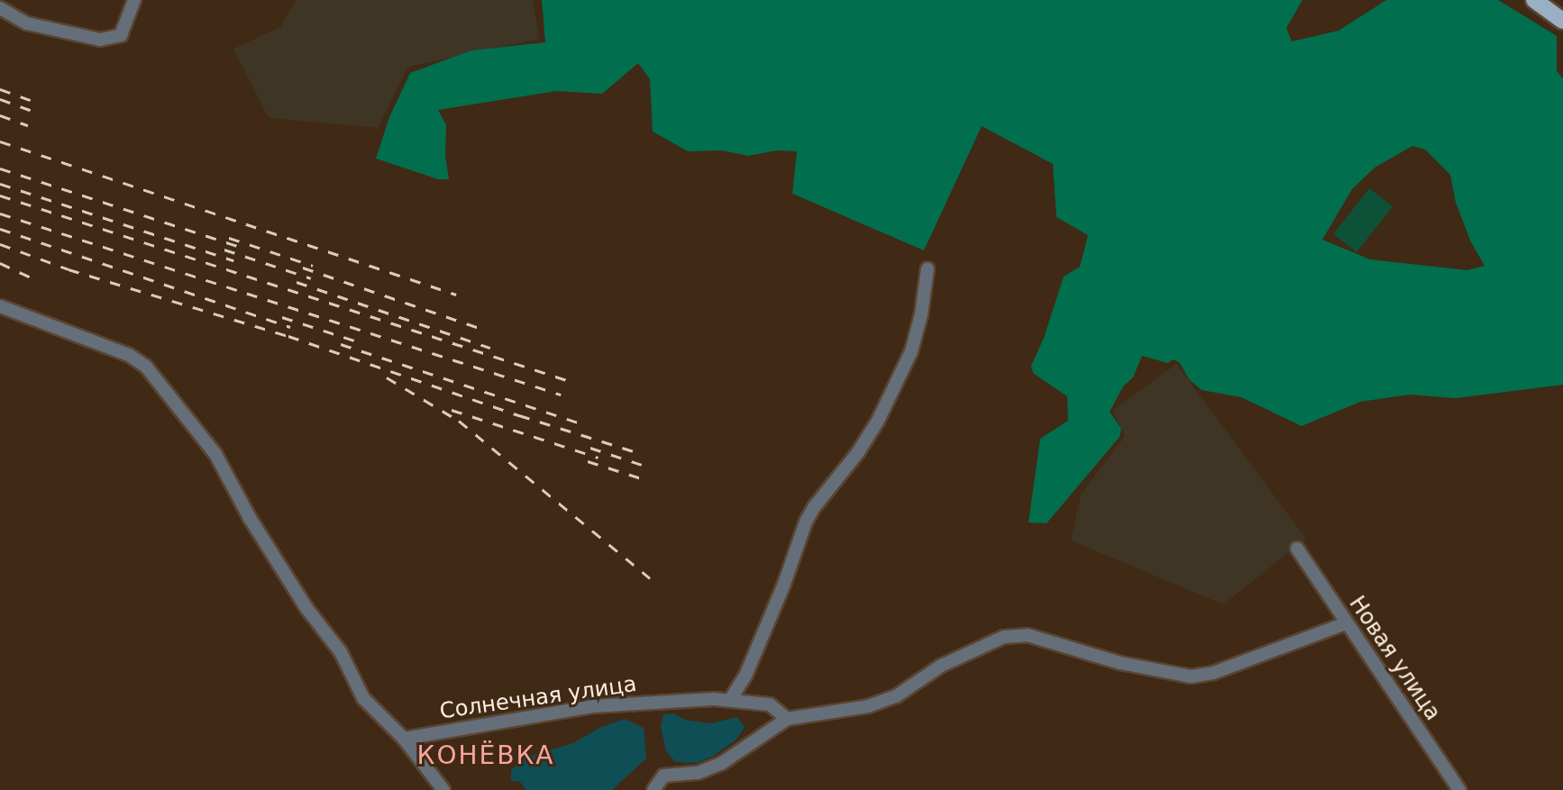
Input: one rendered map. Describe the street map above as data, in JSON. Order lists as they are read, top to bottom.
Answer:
{
  "streets": {
    "street": ["Новая улица", "Солнечная улица"]
  },
  "districts": ["КОНЁВКА"]
}
